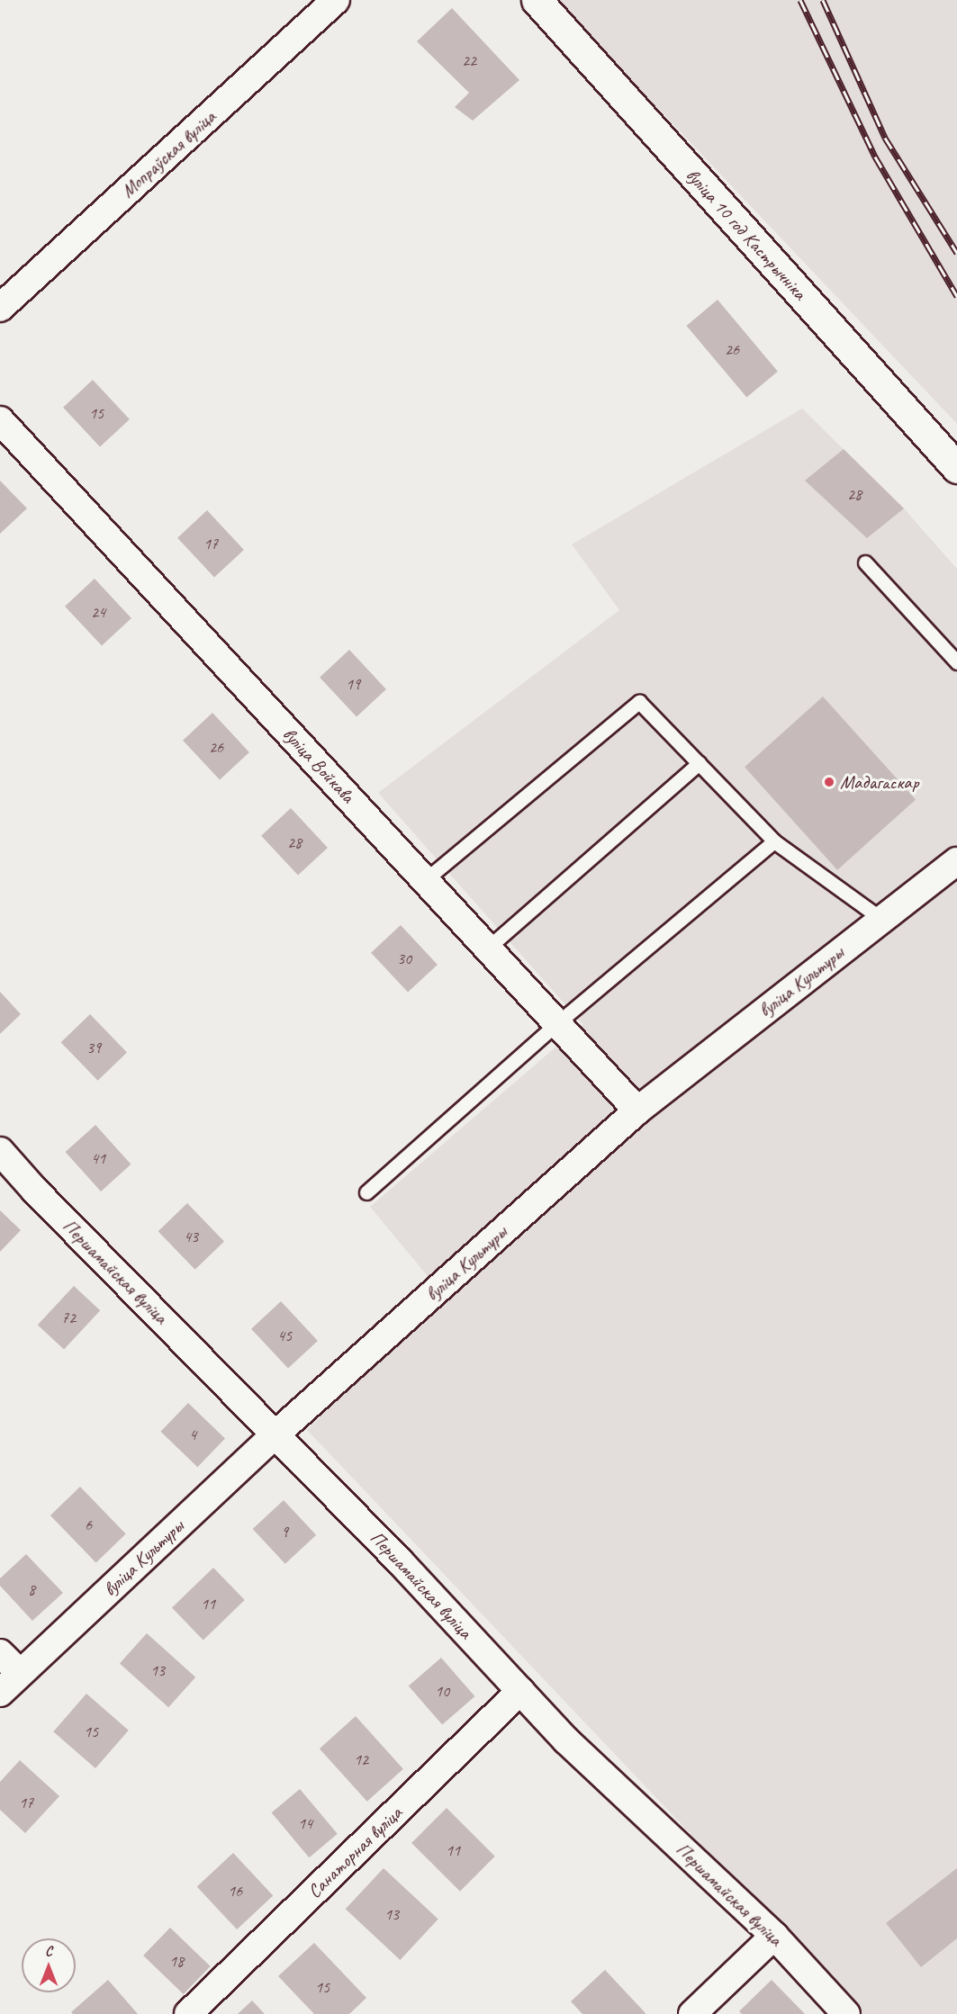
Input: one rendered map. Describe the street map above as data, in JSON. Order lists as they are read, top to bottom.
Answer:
{
  "streets": {
    "street": [
      "Мопраўская вуліца",
      "вуліца 10 год Кастрычніка",
      "вуліца Войкава",
      "вуліца Культуры",
      "Першамайская вуліца",
      "Санаторная вуліца"
    ]
  },
  "crossings": [
    ["вуліца Войкава", "вуліца Культуры"],
    ["вуліца Культуры", "Першамайская вуліца"],
    ["Першамайская вуліца", "Санаторная вуліца"]
  ],
  "places": ["Мадагаскар"],
  "house_numbers": [
    "22",
    "26",
    "15",
    "28",
    "17",
    "24",
    "19",
    "26",
    "28",
    "30",
    "39",
    "41",
    "43",
    "72",
    "45",
    "4",
    "6",
    "9",
    "8",
    "11",
    "13",
    "10",
    "15",
    "12",
    "17",
    "14",
    "11",
    "16",
    "13",
    "18",
    "15"
  ],
  "north": "top"
}
